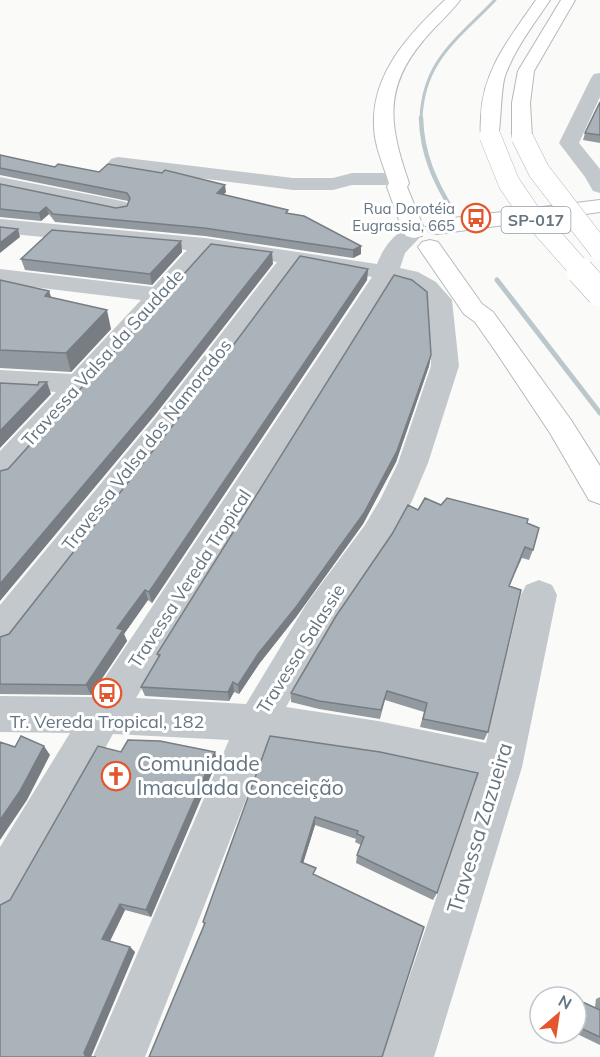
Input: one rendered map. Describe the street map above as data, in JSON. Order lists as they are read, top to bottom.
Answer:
{
  "streets": {
    "main road": ["SP-017"],
    "street": [
      "Travessa Valsa da Saudade",
      "Travessa Valsa dos Namorados",
      "Travessa Vereda Tropical",
      "Travessa Salassie",
      "Travessa Zazueira"
    ]
  },
  "crossings": [
    ["Travessa Valsa da Saudade", "Travessa Salassie"],
    ["Travessa Valsa dos Namorados", "Travessa Salassie"],
    ["Travessa Vereda Tropical", "Travessa Salassie"]
  ],
  "places": {
    "bus stop": ["Rua Dorotéia Eugrassia, 665", "Tr. Vereda Tropical, 182"],
    "church": ["Comunidade Imaculada Conceição"]
  },
  "north": "top right"
}
